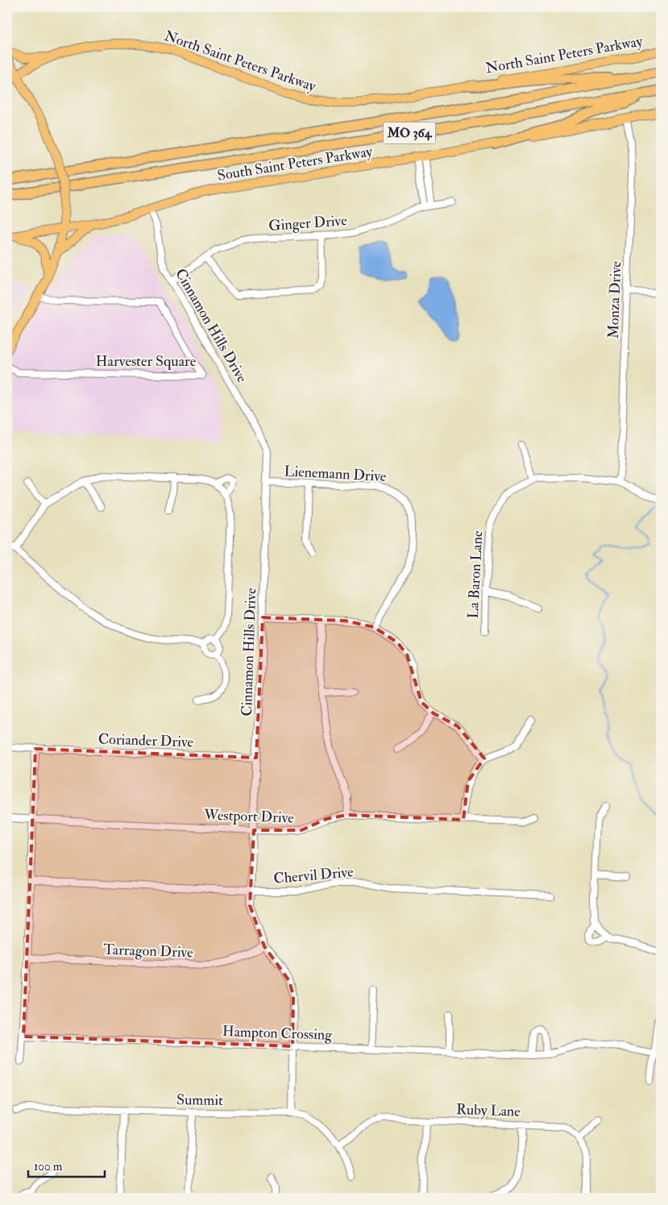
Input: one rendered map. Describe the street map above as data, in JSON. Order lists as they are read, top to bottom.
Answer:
{
  "streets": {
    "highway": ["MO 364"],
    "main road": ["North Saint Peters Parkway", "South Saint Peters Parkway"],
    "street": [
      "Ginger Drive",
      "Monza Drive",
      "Cinnamon Hills Drive",
      "Harvester Square",
      "Lienemann Drive",
      "La Baron Lane",
      "Coriander Drive",
      "Westport Drive",
      "Chervil Drive",
      "Tarragon Drive",
      "Hampton Crossing",
      "Summit",
      "Ruby Lane"
    ]
  },
  "crossings": [
    ["South Saint Peters Parkway", "Monza Drive"],
    ["South Saint Peters Parkway", "Cinnamon Hills Drive"],
    ["Ginger Drive", "Cinnamon Hills Drive"],
    ["Monza Drive", "La Baron Lane"],
    ["Cinnamon Hills Drive", "Lienemann Drive"],
    ["Cinnamon Hills Drive", "Coriander Drive"],
    ["Cinnamon Hills Drive", "Westport Drive"],
    ["Cinnamon Hills Drive", "Chervil Drive"],
    ["Cinnamon Hills Drive", "Tarragon Drive"],
    ["Cinnamon Hills Drive", "Hampton Crossing"],
    ["Cinnamon Hills Drive", "Summit"],
    ["Summit", "Ruby Lane"]
  ],
  "scale_bar": "100 m"
}
